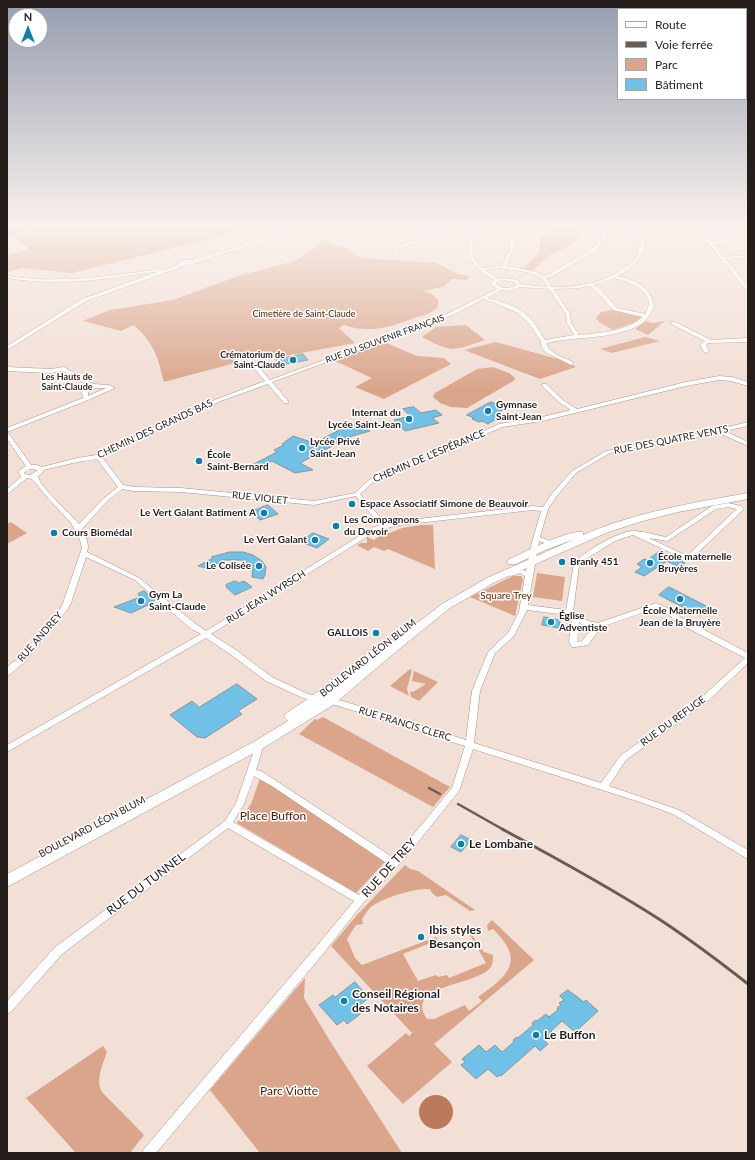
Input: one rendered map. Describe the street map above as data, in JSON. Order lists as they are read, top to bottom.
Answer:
{
  "streets": {
    "main road": ["BOULEVARD LÉON BLUM"],
    "street": [
      "RUE DU SOUVENIR FRANÇAIS",
      "CHEMIN DES GRANDS BAS",
      "RUE DES QUATRE VENTS",
      "CHEMIN DE L'ESPÉRANCE",
      "RUE VIOLET",
      "RUE JEAN WYRSCH",
      "RUE ANDREY",
      "RUE DU REFUGE",
      "RUE FRANCIS CLERC",
      "RUE DE TREY",
      "RUE DU TUNNEL"
    ]
  },
  "crossings": [
    ["RUE DU SOUVENIR FRANÇAIS", "CHEMIN DES GRANDS BAS"],
    ["RUE DES QUATRE VENTS", "RUE JEAN WYRSCH"],
    ["RUE DES QUATRE VENTS", "RUE DE TREY"],
    ["CHEMIN DE L'ESPÉRANCE", "RUE VIOLET"],
    ["RUE JEAN WYRSCH", "RUE FRANCIS CLERC"],
    ["RUE JEAN WYRSCH", "RUE DE TREY"],
    ["RUE ANDREY", "RUE FRANCIS CLERC"],
    ["BOULEVARD LÉON BLUM", "RUE FRANCIS CLERC"],
    ["BOULEVARD LÉON BLUM", "RUE DE TREY"],
    ["BOULEVARD LÉON BLUM", "RUE DU TUNNEL"],
    ["RUE DU REFUGE", "RUE FRANCIS CLERC"],
    ["RUE FRANCIS CLERC", "RUE DE TREY"]
  ],
  "districts": ["Les Hauts de Saint-Claude"],
  "parks": [
    "Cimetière de Saint-Claude",
    "Square Trey",
    "Place Buffon",
    "Parc Viotte"
  ],
  "places": [
    "Crématorium de Saint-Claude",
    "Gymnase Saint-Jean",
    "Internat du Lycée Saint-Jean",
    "Lycée Privé Saint-Jean",
    "École Saint-Bernard",
    "Espace Associatif Simone de Beauvoir",
    "Le Vert Galant Batiment A",
    "Les Compagnons du Devoir",
    "Cours Biomédal",
    "Le Vert Galant",
    "Branly 451",
    "École maternelle Bruyères",
    "Le Colisée",
    "École Maternelle Jean de la Bruyère",
    "Gym La Saint-Claude",
    "Église Adventiste",
    "GALLOIS",
    "Le Lombane",
    "Ibis styles Besançon",
    "Conseil Régional des Notaires",
    "Le Buffon"
  ],
  "legend": [
    "Route",
    "Voie ferrée",
    "Parc",
    "Bâtiment"
  ],
  "north": "top"
}
